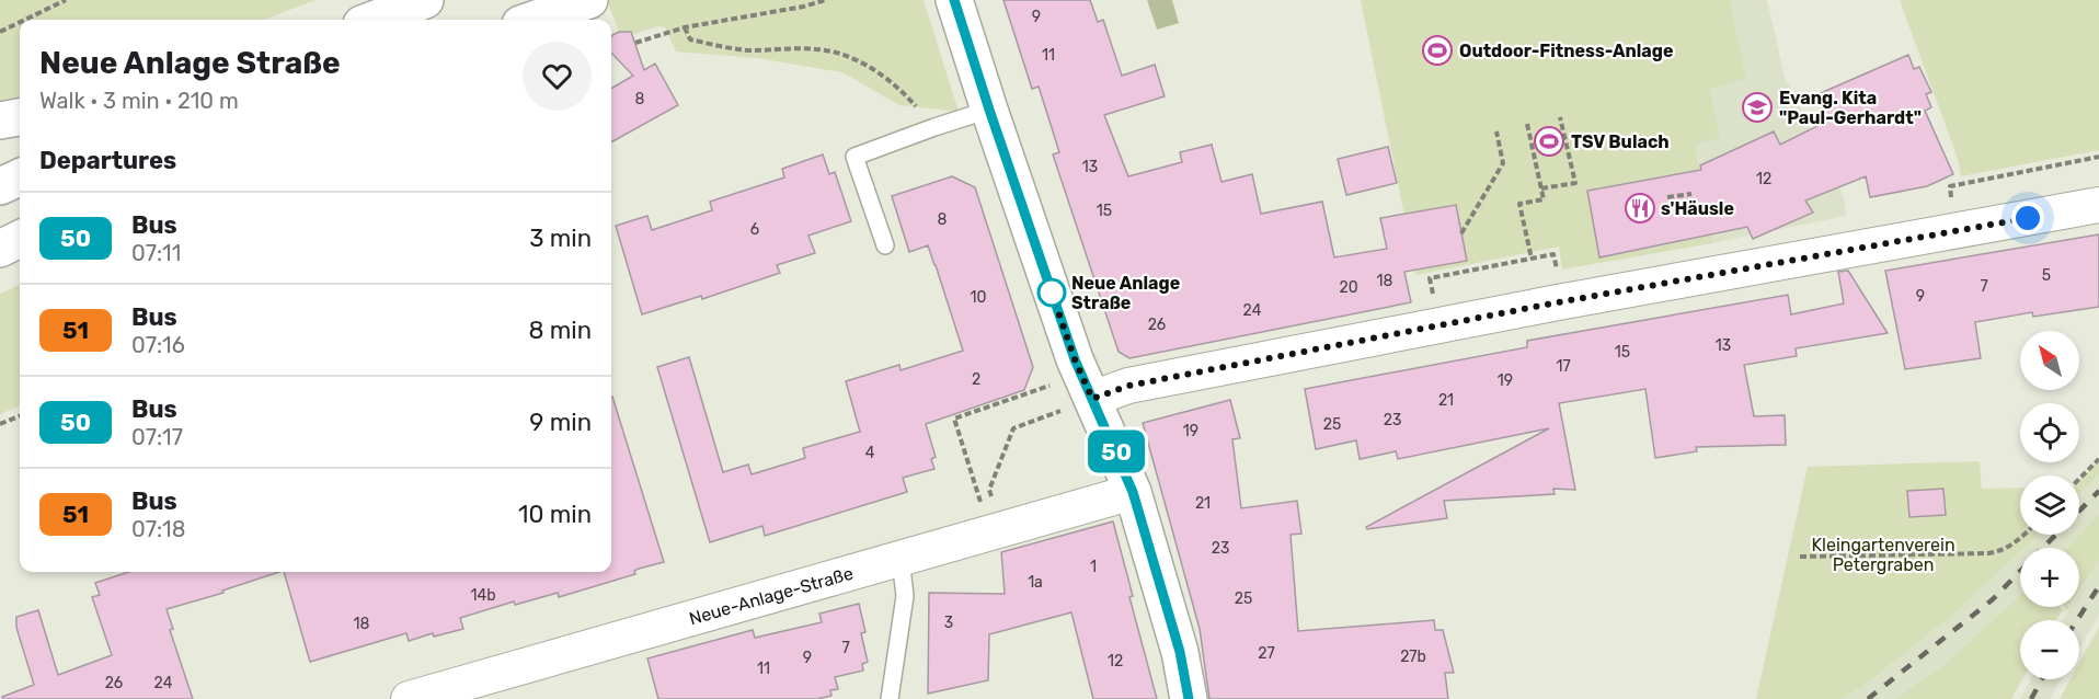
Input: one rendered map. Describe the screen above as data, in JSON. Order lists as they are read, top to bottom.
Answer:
{
  "streets": {
    "street": ["Neue-Anlage-Straße"]
  },
  "parks": ["Kleingartenverein Petergraben"],
  "places": {
    "sports": ["Outdoor-Fitness-Anlage", "TSV Bulach"],
    "school or university": ["Evang. Kita \"Paul-Gerhardt\""],
    "restaurant": ["s'Häusle"],
    "other": ["Neue Anlage Straße"]
  },
  "lines": ["bus line 50"],
  "house_numbers": [
    "9",
    "11",
    "8",
    "13",
    "12",
    "15",
    "8",
    "6",
    "5",
    "18",
    "7",
    "20",
    "9",
    "10",
    "24",
    "26",
    "13",
    "15",
    "17",
    "2",
    "19",
    "21",
    "23",
    "25",
    "19",
    "4",
    "21",
    "23",
    "1",
    "1a",
    "14b",
    "25",
    "3",
    "18",
    "7",
    "27",
    "27b",
    "9",
    "12",
    "11",
    "26",
    "24"
  ],
  "north": "top left",
  "page": {
    "on_map": "50",
    "heading": [
      ["Neue Anlage Straße", "Walk · 3 min · 210 m"],
      "Departures"
    ],
    "list": [
      {
        "mark": "50",
        "name": "Bus",
        "note": "07:11",
        "value": "3 min"
      },
      {
        "mark": "51",
        "name": "Bus",
        "note": "07:16",
        "value": "8 min"
      },
      {
        "mark": "50",
        "name": "Bus",
        "note": "07:17",
        "value": "9 min"
      },
      {
        "mark": "51",
        "name": "Bus",
        "note": "07:18",
        "value": "10 min"
      }
    ],
    "map_buttons": ["+", "−"]
  }
}
